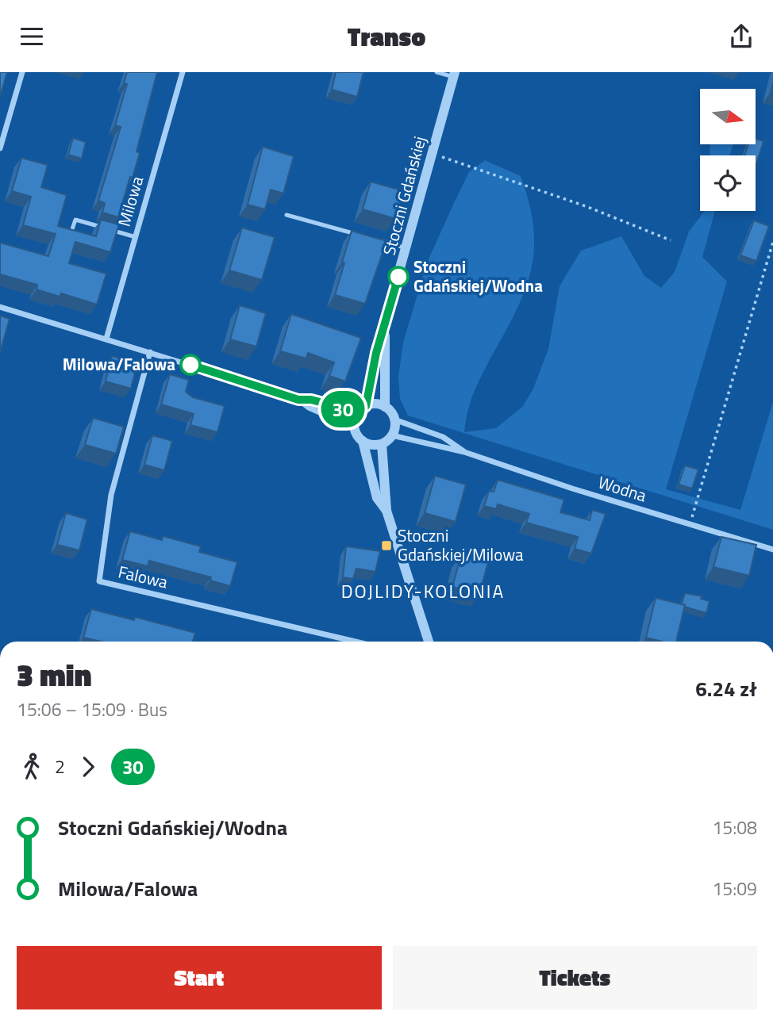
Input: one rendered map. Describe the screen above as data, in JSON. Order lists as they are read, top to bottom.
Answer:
{
  "streets": {
    "street": [
      "Stoczni Gdańskiej",
      "Milowa",
      "Wodna",
      "Falowa"
    ]
  },
  "crossings": [
    ["Stoczni Gdańskiej", "Wodna"]
  ],
  "districts": ["DOJLIDY-KOLONIA"],
  "places": {
    "other": ["Stoczni Gdańskiej/Wodna", "Milowa/Falowa"],
    "transit": ["Stoczni Gdańskiej/Milowa"]
  },
  "lines": ["bus line 30"],
  "north": "right",
  "page": {
    "header": "Transo",
    "on_map": "30",
    "heading": ["3 min", "15:06 – 15:09 · Bus", "6.24 zł"],
    "legs": ["2", "30"],
    "list": [
      {
        "name": "Stoczni Gdańskiej/Wodna",
        "value": "15:08"
      },
      {
        "name": "Milowa/Falowa",
        "value": "15:09"
      }
    ],
    "buttons": ["Start", "Tickets"]
  }
}
